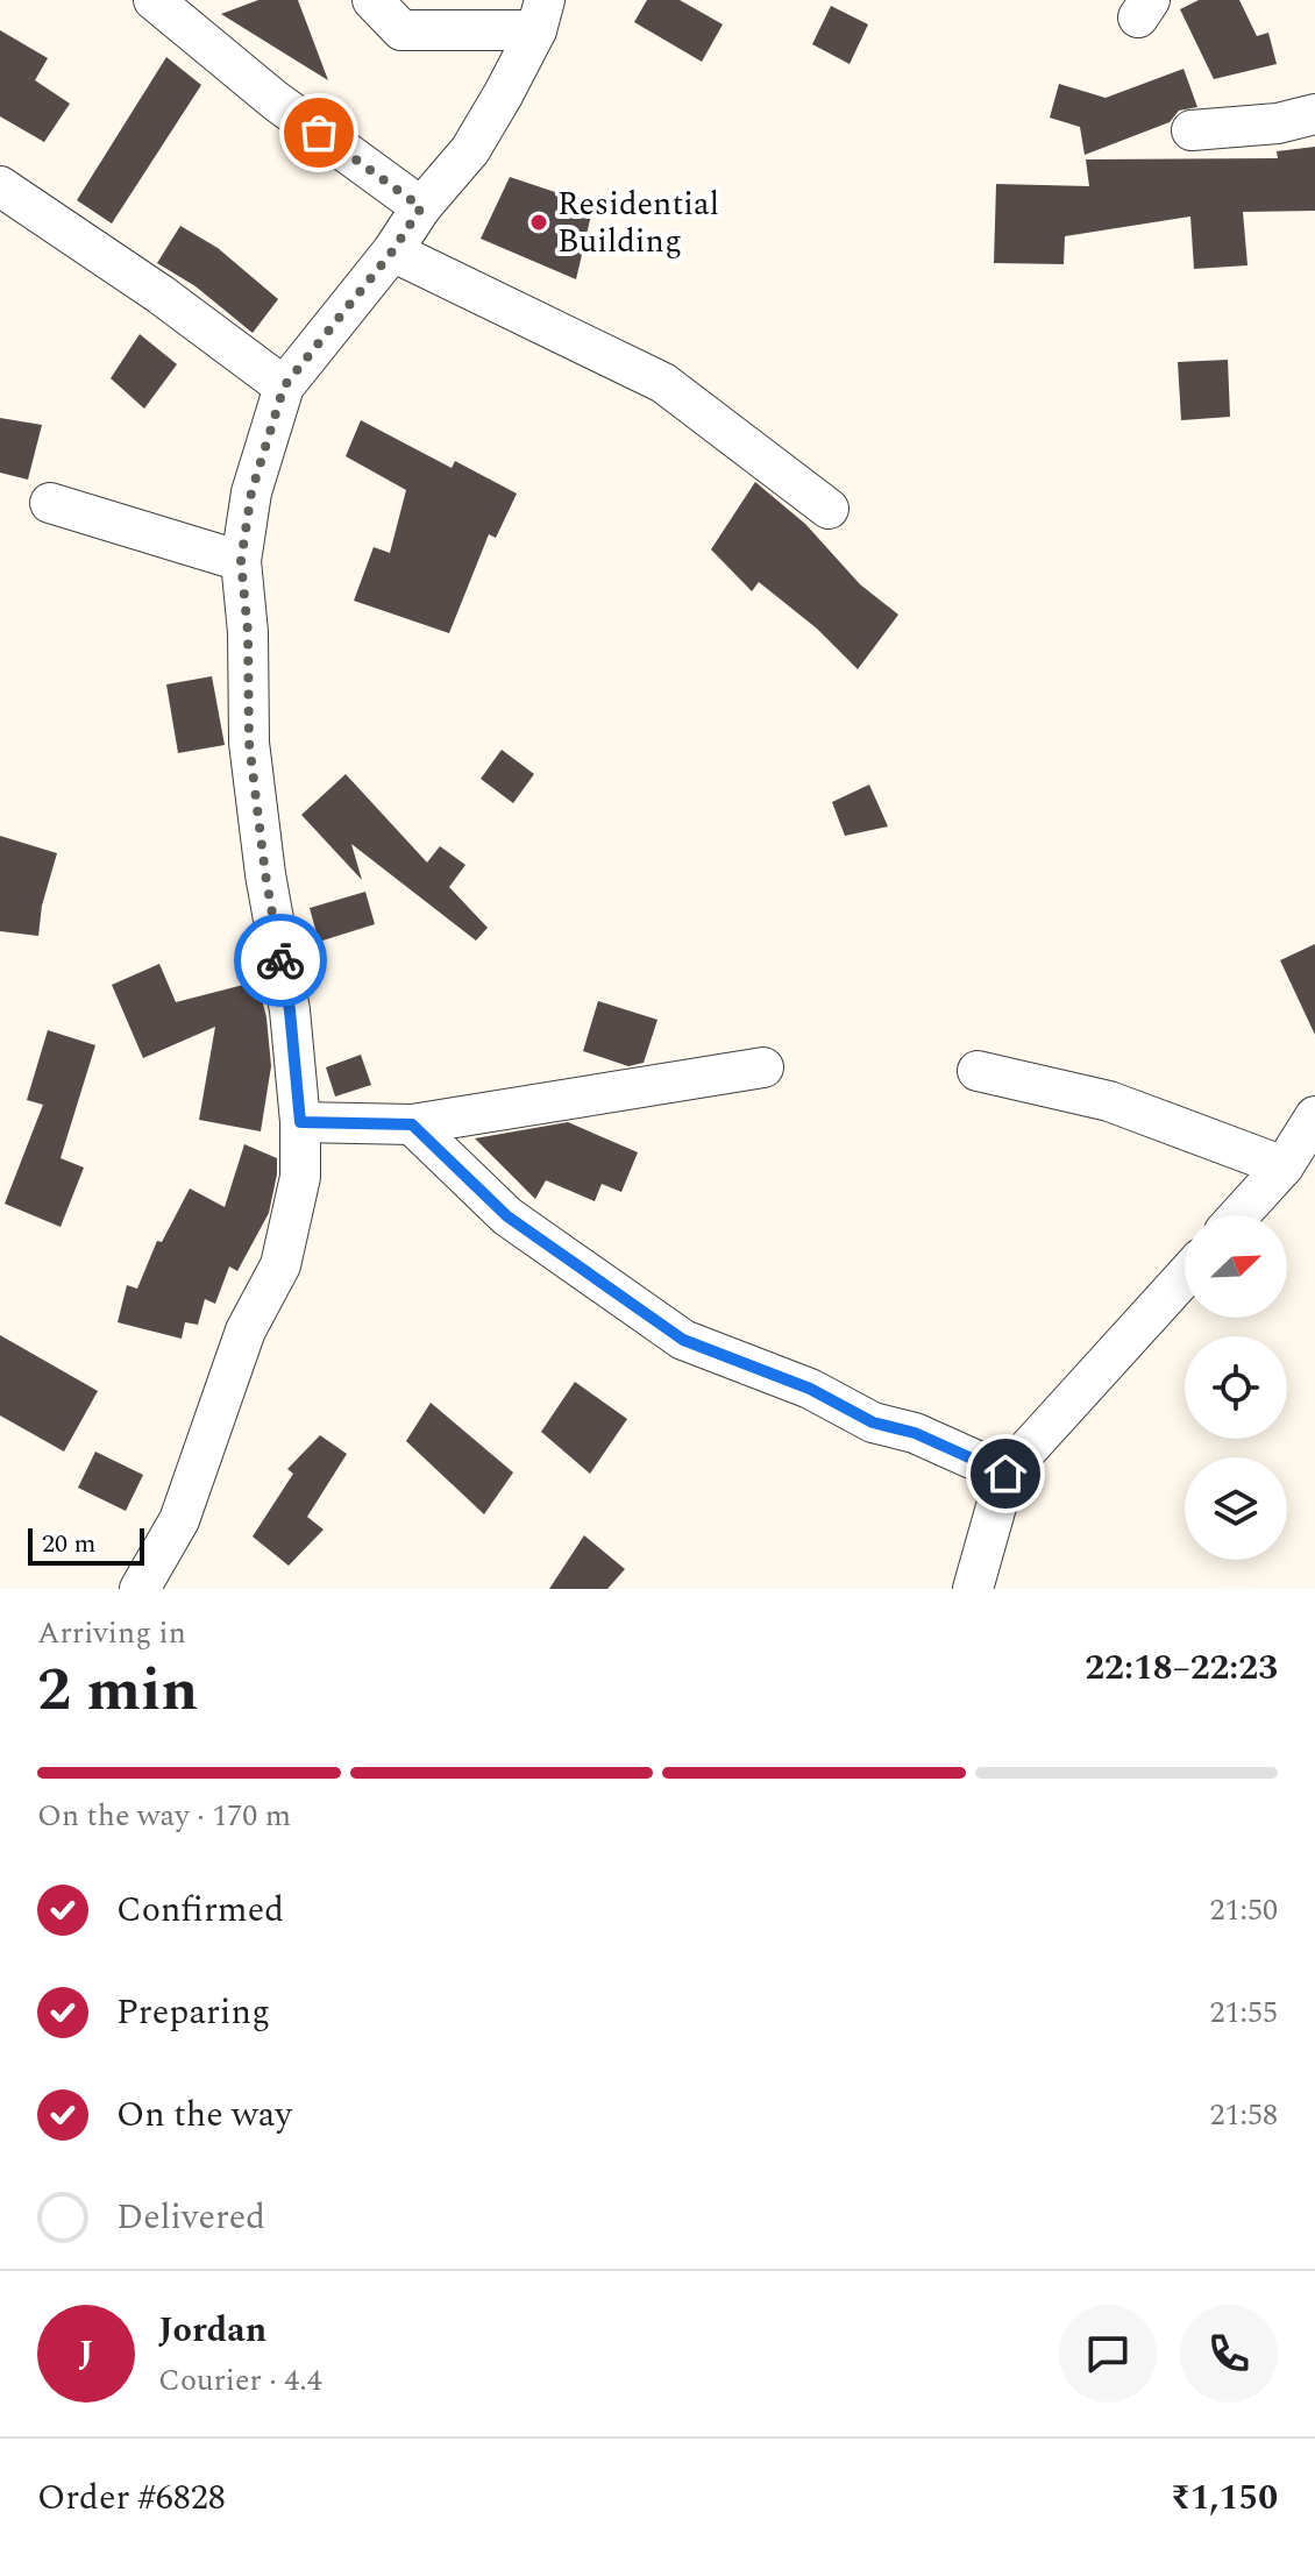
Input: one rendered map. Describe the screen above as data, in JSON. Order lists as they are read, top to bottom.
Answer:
{
  "places": ["Residential Building"],
  "scale_bar": "20 m",
  "north": "top right",
  "page": {
    "scale": "20 m",
    "heading": ["2 min", "Arriving in", "22:18–22:23"],
    "panel": [
      "Jordan",
      "Courier · 4.4",
      "Order #6828",
      "₹1,150"
    ],
    "bar": "On the way · 170 m",
    "list": [
      ["Confirmed", "21:50"],
      ["Preparing", "21:55"],
      ["On the way", "21:58"],
      "Delivered"
    ],
    "round": "J"
  }
}
